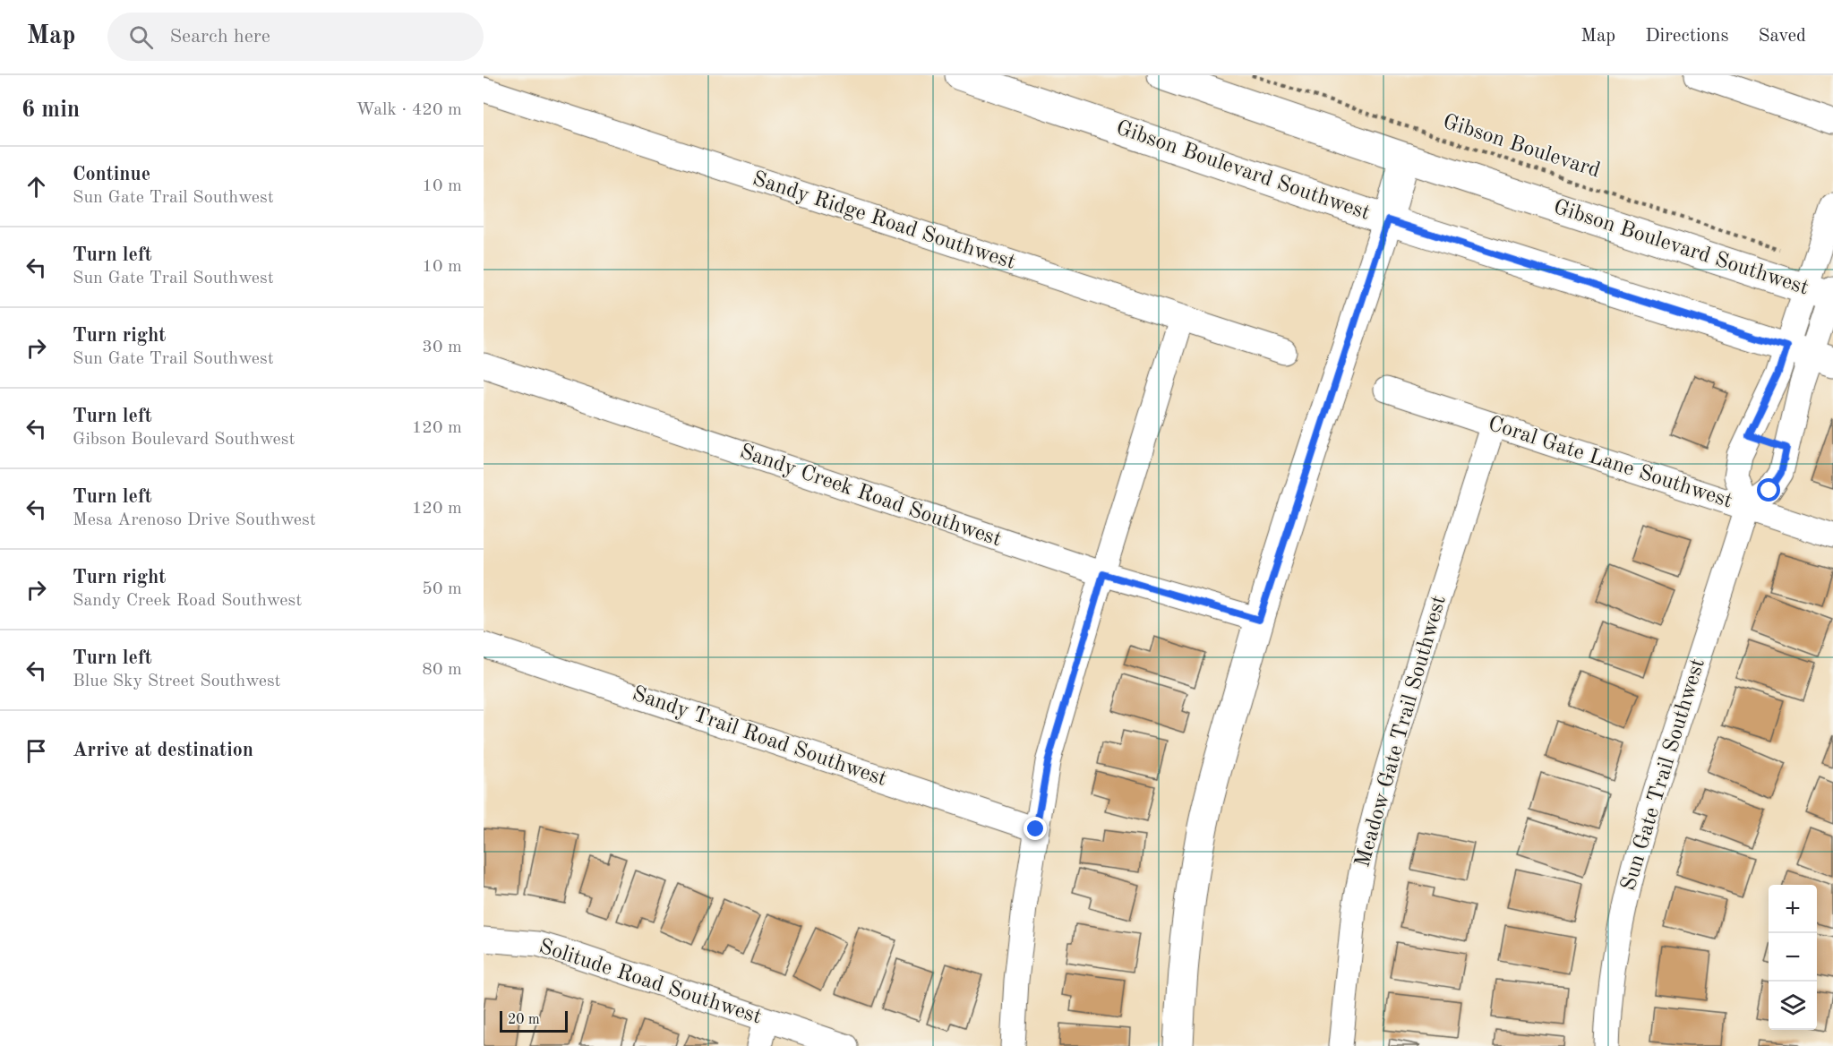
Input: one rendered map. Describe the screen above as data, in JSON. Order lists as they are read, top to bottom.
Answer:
{
  "streets": {
    "street": [
      "Gibson Boulevard Southwest",
      "Sandy Ridge Road Southwest",
      "Coral Gate Lane Southwest",
      "Sandy Creek Road Southwest",
      "Meadow Gate Trail Southwest",
      "Sandy Trail Road Southwest",
      "Sun Gate Trail Southwest",
      "Solitude Road Southwest"
    ],
    "path": ["Gibson Boulevard"]
  },
  "crossings": [
    ["Coral Gate Lane Southwest", "Meadow Gate Trail Southwest"],
    ["Coral Gate Lane Southwest", "Sun Gate Trail Southwest"]
  ],
  "scale_bar": "20 m",
  "page": {
    "header": "Map",
    "search": "Search here",
    "nav": ["Map", "Directions", "Saved"],
    "heading": ["6 min", "Walk · 420 m"],
    "list": [
      ["Continue", "Sun Gate Trail Southwest", "10 m"],
      ["Turn left", "Sun Gate Trail Southwest", "10 m"],
      ["Turn right", "Sun Gate Trail Southwest", "30 m"],
      ["Turn left", "Gibson Boulevard Southwest", "120 m"],
      ["Turn left", "Mesa Arenoso Drive Southwest", "120 m"],
      ["Turn right", "Sandy Creek Road Southwest", "50 m"],
      ["Turn left", "Blue Sky Street Southwest", "80 m"],
      "Arrive at destination"
    ],
    "map_buttons": ["+", "−"],
    "scale": "20 m"
  }
}
